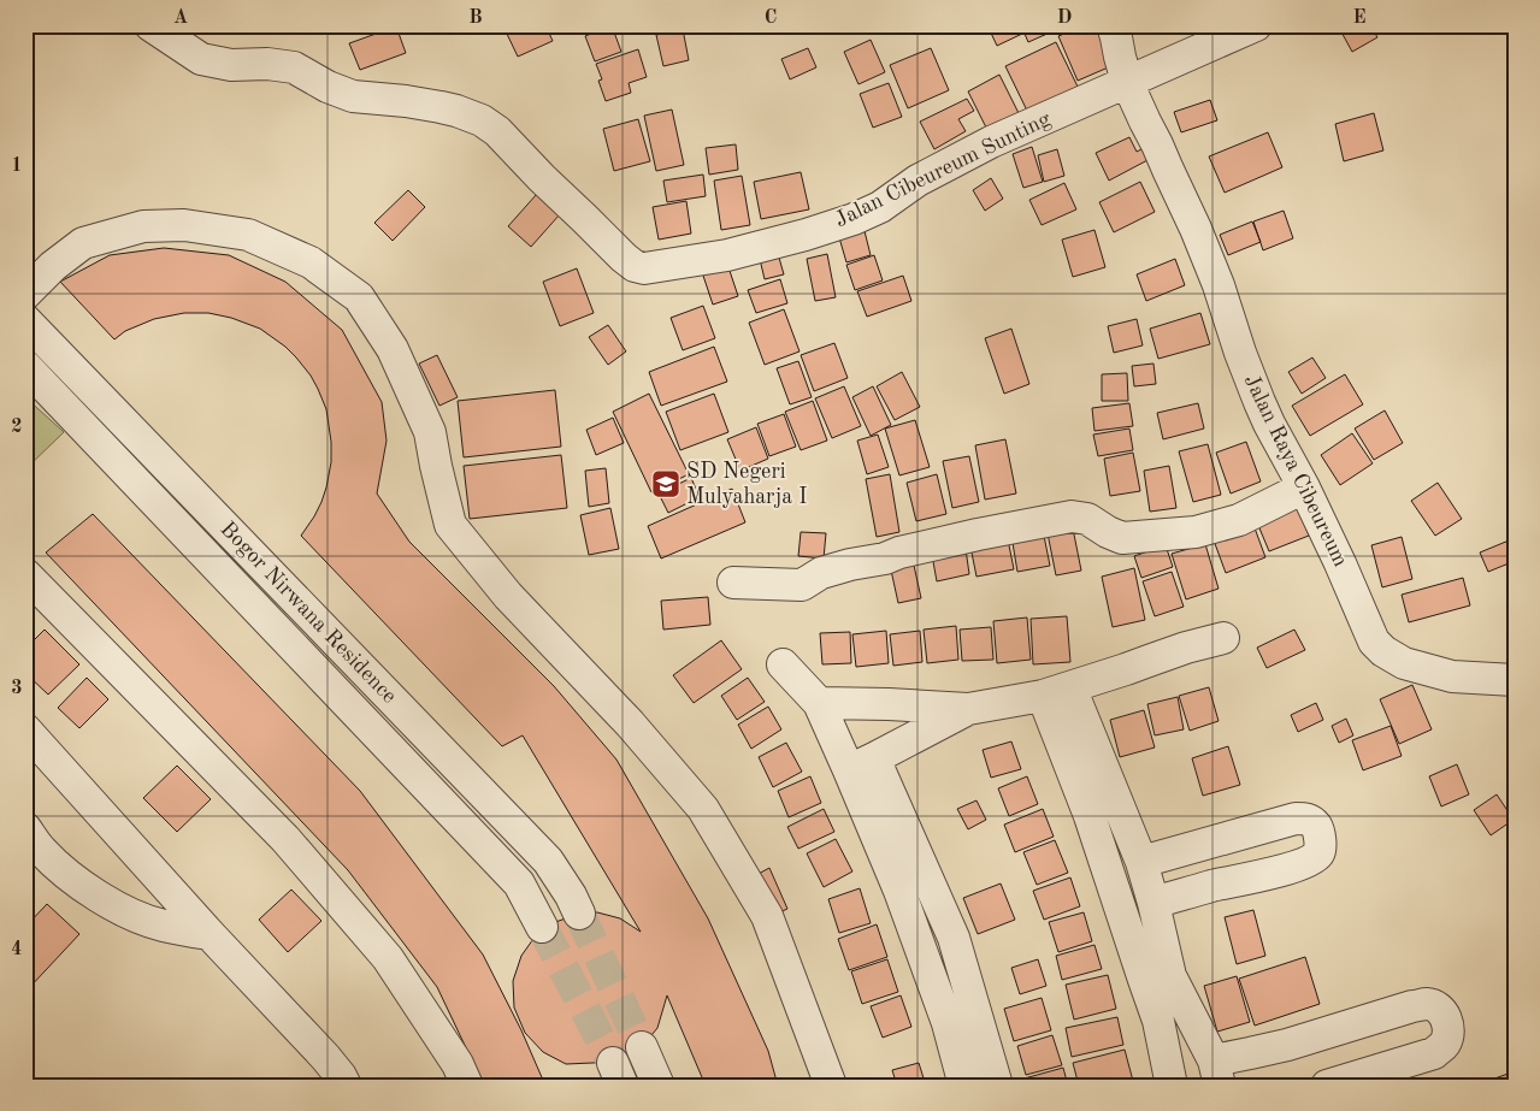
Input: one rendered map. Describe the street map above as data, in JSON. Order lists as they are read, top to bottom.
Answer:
{
  "streets": {
    "street": ["Jalan Cibeureum Sunting", "Jalan Raya Cibeureum", "Bogor Nirwana Residence"]
  },
  "crossings": [
    ["Jalan Cibeureum Sunting", "Jalan Raya Cibeureum"]
  ],
  "places": {
    "school or university": ["SD Negeri Mulyaharja I"]
  },
  "grid": {
    "columns": [
      "A",
      "B",
      "C",
      "D",
      "E"
    ],
    "rows": [
      "1",
      "2",
      "3",
      "4"
    ]
  }
}
